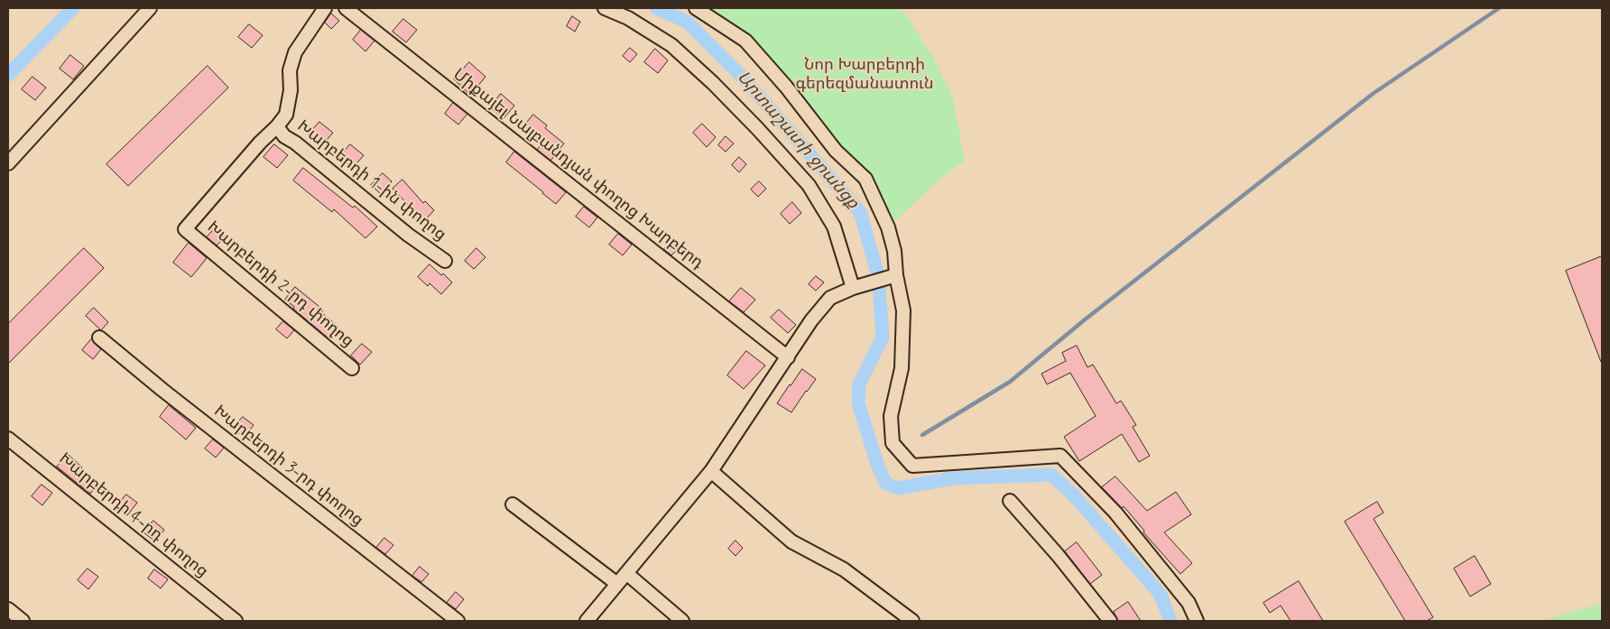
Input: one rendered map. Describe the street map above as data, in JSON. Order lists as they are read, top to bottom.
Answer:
{
  "streets": {
    "street": [
      "Միքայել Նալբանդյան փողոց Խարբերդ",
      "Խարբերդի 1-ին փողոց",
      "Խարբերդի 2-րդ փողոց",
      "Խարբերդի 3-րդ փողոց",
      "Խարբերդի 4-րդ փողոց"
    ]
  },
  "crossings": [
    ["Խարբերդի 1-ին փողոց", "Խարբերդի 2-րդ փողոց"]
  ],
  "water": ["Արտաշատի ջրանցք"],
  "parks": ["Նոր Խարբերդի գերեզմանատուն"]
}
